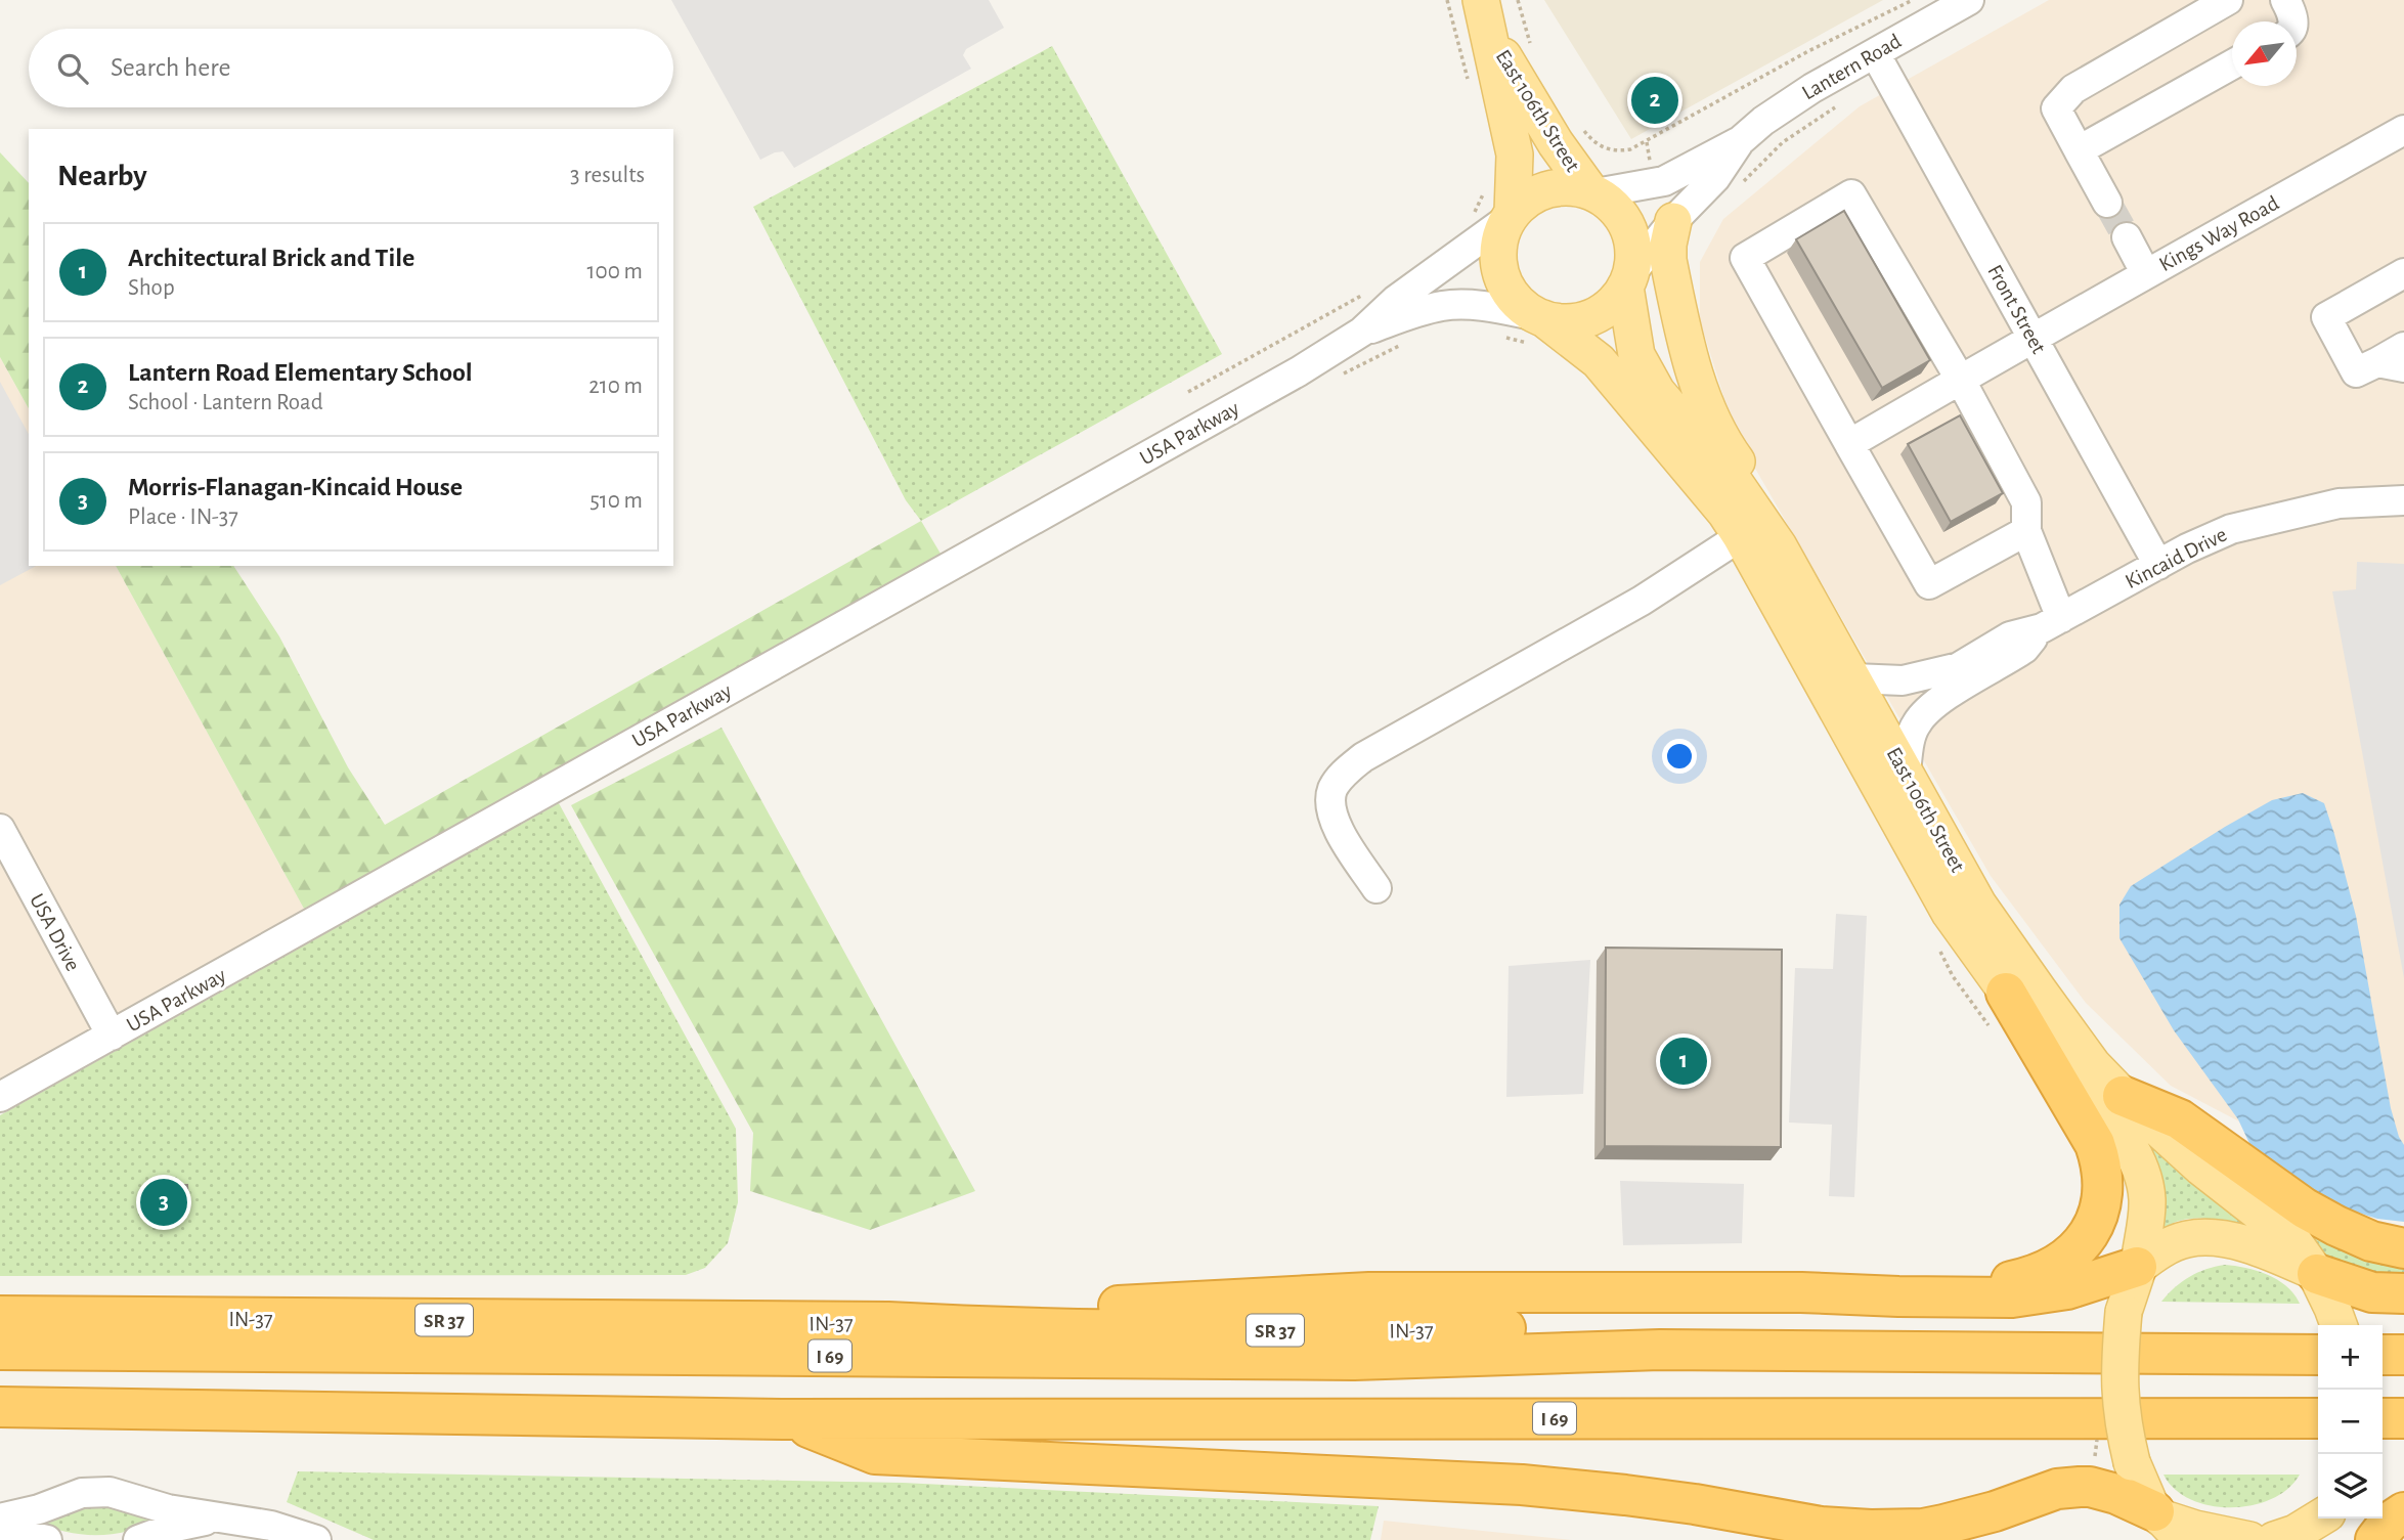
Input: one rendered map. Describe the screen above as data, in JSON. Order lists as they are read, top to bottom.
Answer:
{
  "streets": {
    "highway": ["IN-37", "SR 37", "I 69"],
    "main road": ["East 106th Street"],
    "street": [
      "Lantern Road",
      "Kings Way Road",
      "Front Street",
      "USA Parkway",
      "Kincaid Drive",
      "USA Drive"
    ]
  },
  "crossings": [
    ["Lantern Road", "East 106th Street"],
    ["Lantern Road", "Front Street"],
    ["Lantern Road", "USA Parkway"],
    ["East 106th Street", "USA Parkway"],
    ["East 106th Street", "Kincaid Drive"],
    ["Kings Way Road", "Front Street"],
    ["Front Street", "Kincaid Drive"],
    ["USA Parkway", "USA Drive"],
    ["IN-37", "I 69"]
  ],
  "north": "bottom left",
  "page": {
    "search": "Search here",
    "pins": ["2", "1", "3"],
    "heading": ["Nearby", "3 results"],
    "list": [
      {
        "mark": "1",
        "name": "Architectural Brick and Tile",
        "note": "Shop",
        "value": "100 m"
      },
      {
        "mark": "2",
        "name": "Lantern Road Elementary School",
        "note": "School · Lantern Road",
        "value": "210 m"
      },
      {
        "mark": "3",
        "name": "Morris-Flanagan-Kincaid House",
        "note": "Place · IN-37",
        "value": "510 m"
      }
    ],
    "map_buttons": ["+", "−"]
  }
}
